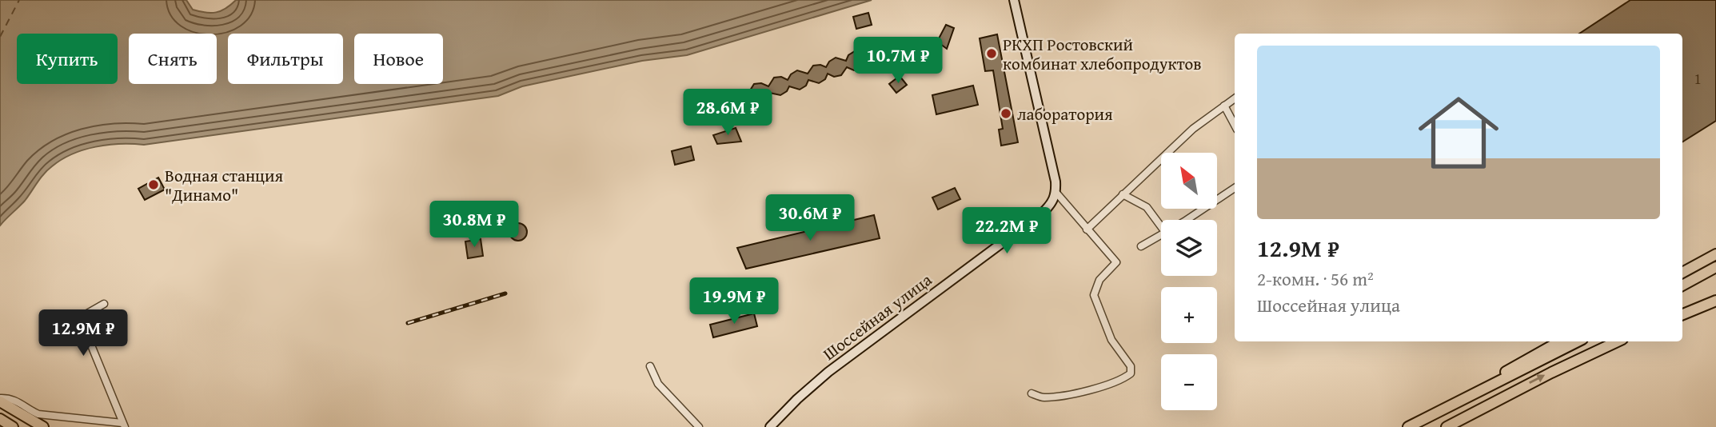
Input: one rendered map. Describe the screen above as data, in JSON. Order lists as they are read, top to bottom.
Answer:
{
  "streets": {
    "main road": ["Шоссейная улица"]
  },
  "places": ["РКХП Ростовский комбинат хлебопродуктов", "лаборатория", "Водная станция \"Динамо\""],
  "house_numbers": ["1"],
  "north": "top left",
  "page": {
    "chip": [
      "Купить",
      "Снять",
      "Фильтры",
      "Новое"
    ],
    "list": [
      {
        "name": "12.9M ₽",
        "note": "2-комн. · 56 m² · Шоссейная улица"
      }
    ],
    "price": [
      "10.7M ₽",
      "28.6M ₽",
      "30.6M ₽",
      "30.8M ₽",
      "22.2M ₽",
      "19.9M ₽",
      "12.9M ₽"
    ],
    "map_buttons": ["+", "−"]
  }
}
